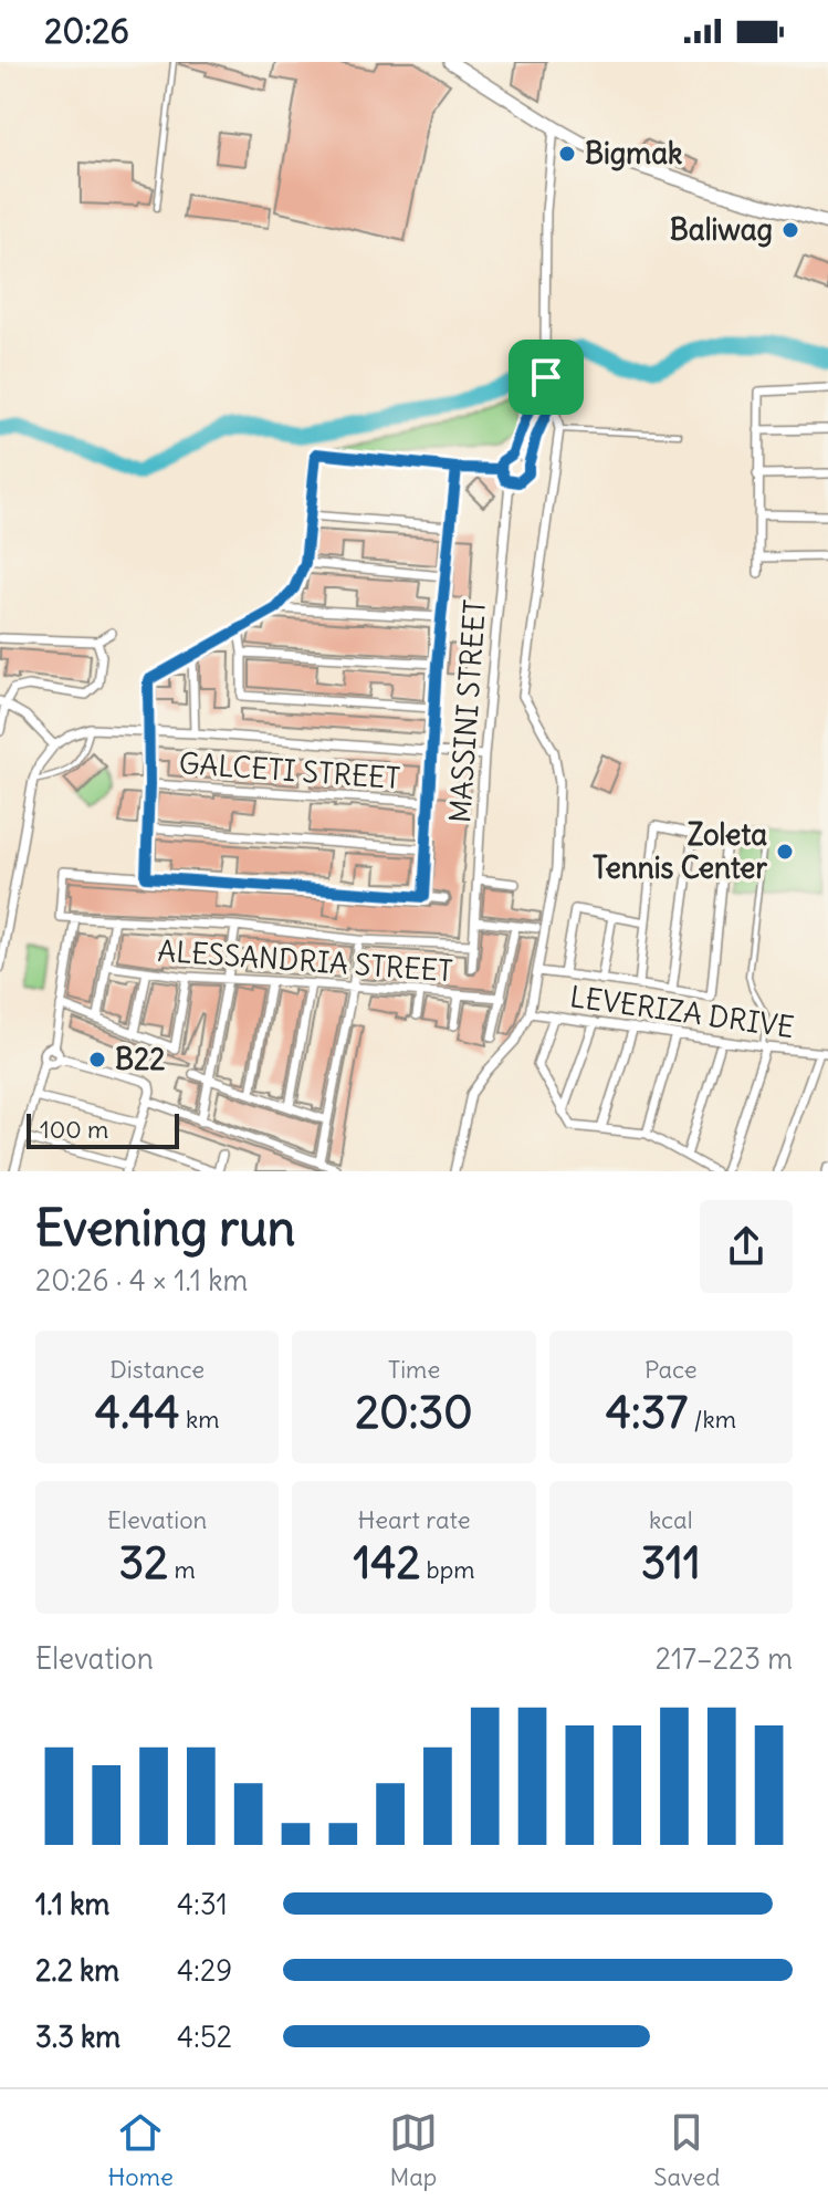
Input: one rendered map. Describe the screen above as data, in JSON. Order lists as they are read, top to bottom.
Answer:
{
  "streets": {
    "street": [
      "MASSINI STREET",
      "GALCETI STREET",
      "ALESSANDRIA STREET",
      "LEVERIZA DRIVE"
    ]
  },
  "places": [
    "Bigmak",
    "Baliwag",
    "Zoleta Tennis Center",
    "B22"
  ],
  "scale_bar": "100 m",
  "page": {
    "status": "20:26",
    "scale": "100 m",
    "heading": ["Evening run", "20:26 · 4 × 1.1 km"],
    "stats": [
      ["Distance", "4.44 km"],
      ["Time", "20:30"],
      ["Pace", "4:37 /km"],
      ["Elevation", "32 m"],
      ["Heart rate", "142 bpm"],
      ["kcal", "311"]
    ],
    "chart": ["Elevation", "217–223 m"],
    "list": [
      {
        "name": "1.1 km",
        "note": "4:31"
      },
      {
        "name": "2.2 km",
        "note": "4:29"
      },
      {
        "name": "3.3 km",
        "note": "4:52"
      }
    ],
    "tabs": ["Home", "Map", "Saved"]
  }
}
